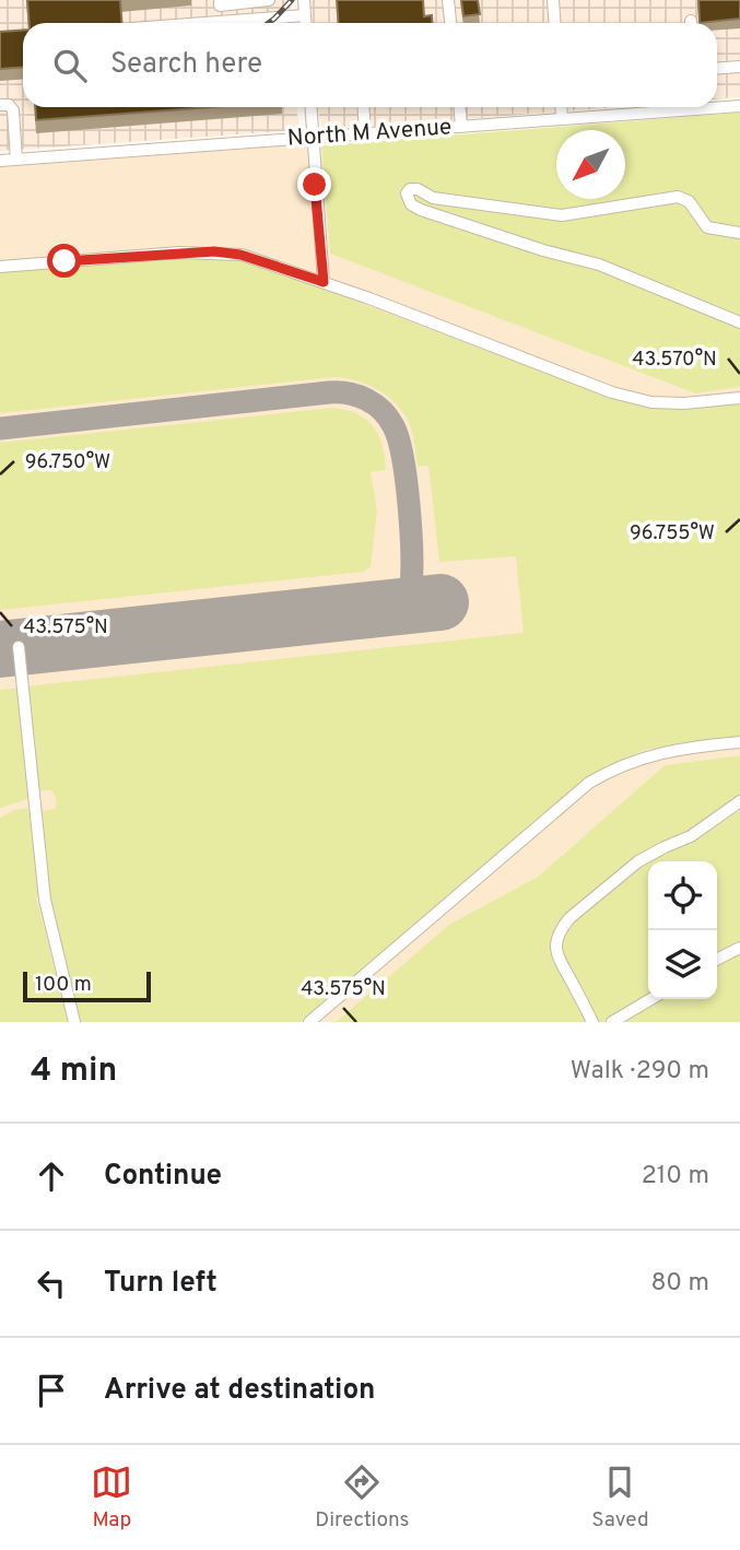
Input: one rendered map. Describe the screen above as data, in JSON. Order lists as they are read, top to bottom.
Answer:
{
  "streets": {
    "street": ["North M Avenue"]
  },
  "scale_bar": "100 m",
  "north": "bottom left",
  "page": {
    "search": "Search here",
    "scale": "100 m",
    "heading": ["4 min", "Walk · 290 m"],
    "list": [
      ["Continue", "210 m"],
      ["Turn left", "80 m"],
      "Arrive at destination"
    ],
    "nav": ["Map", "Directions", "Saved"]
  },
  "coordinates": [
    "43.570°N",
    "96.750°W",
    "96.755°W",
    "43.575°N"
  ]
}
